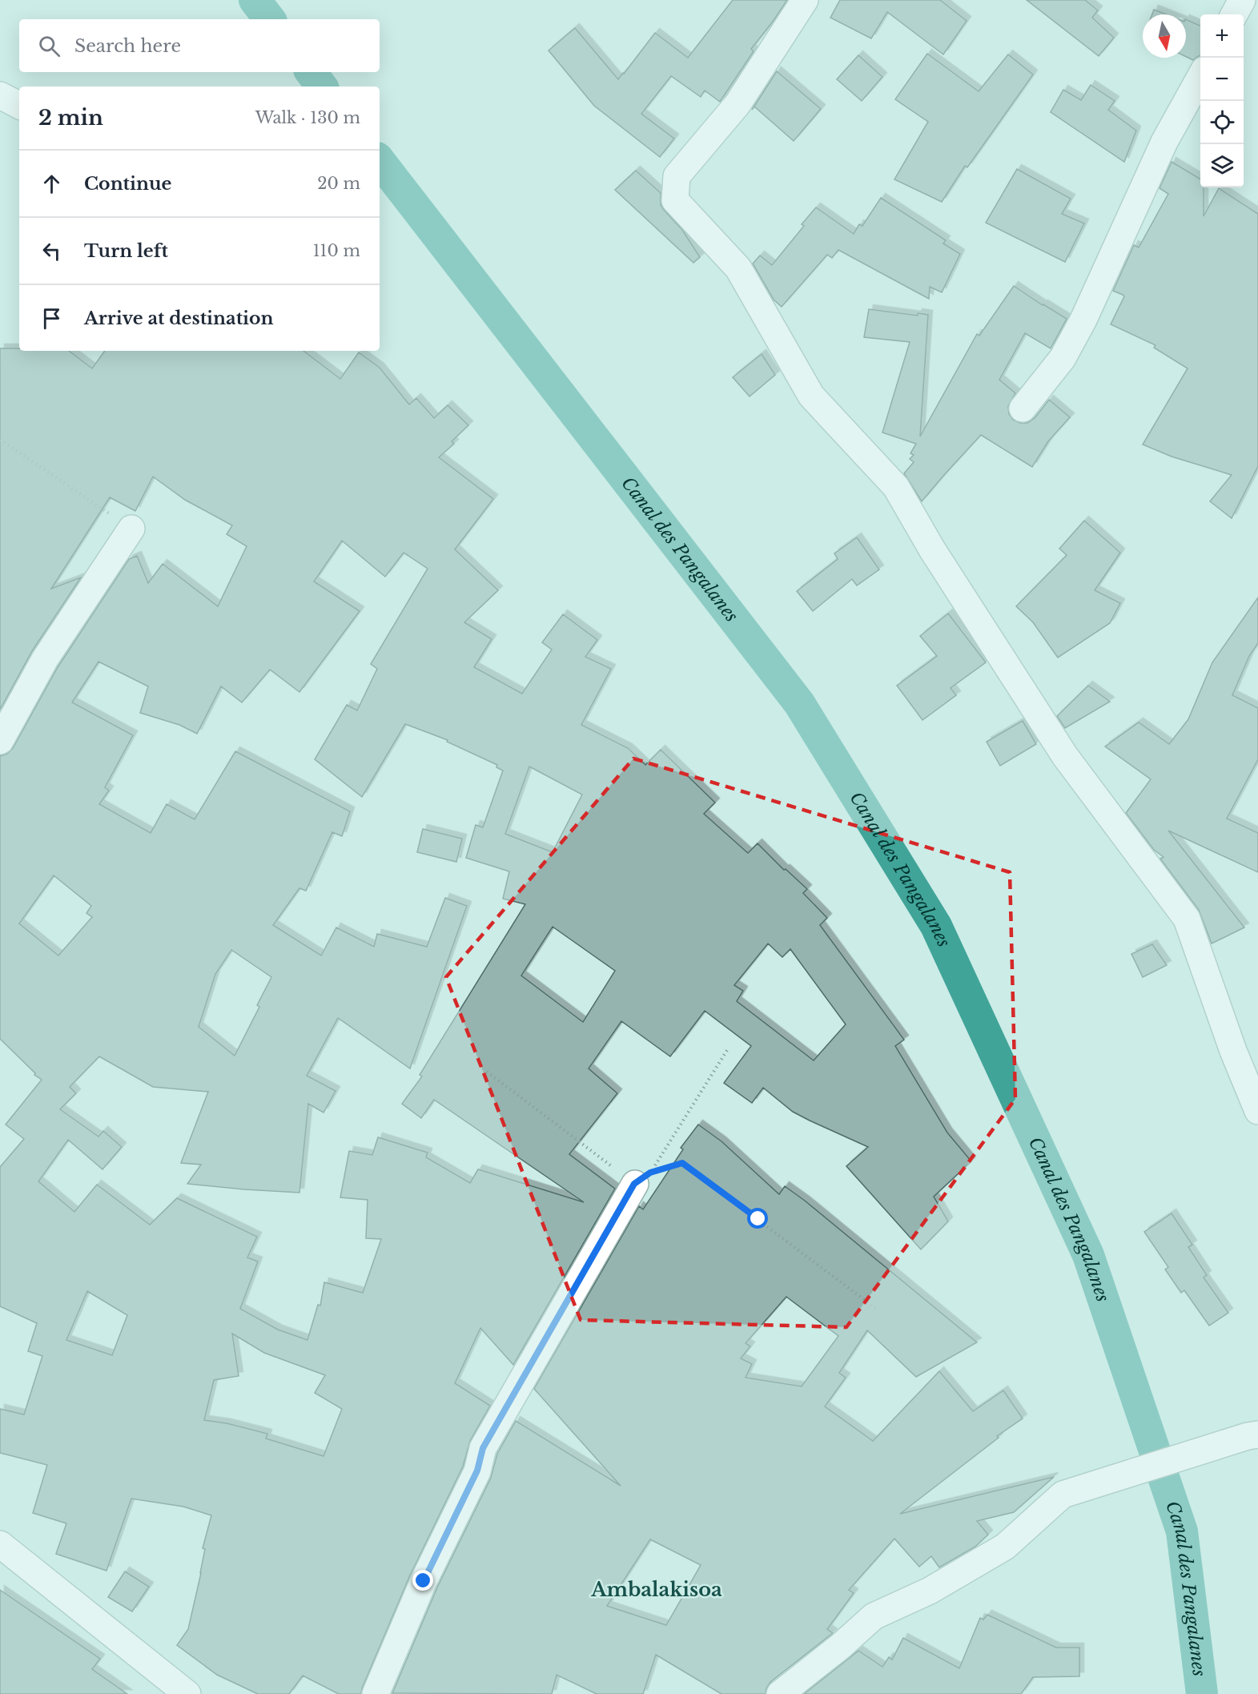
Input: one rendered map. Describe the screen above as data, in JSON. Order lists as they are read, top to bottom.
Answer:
{
  "districts": ["Ambalakisoa"],
  "water": ["Canal des Pangalanes"],
  "north": "bottom",
  "page": {
    "map_buttons": ["+", "−"],
    "search": "Search here",
    "heading": ["2 min", "Walk · 130 m"],
    "list": [
      ["Continue", "20 m"],
      ["Turn left", "110 m"],
      "Arrive at destination"
    ]
  }
}
